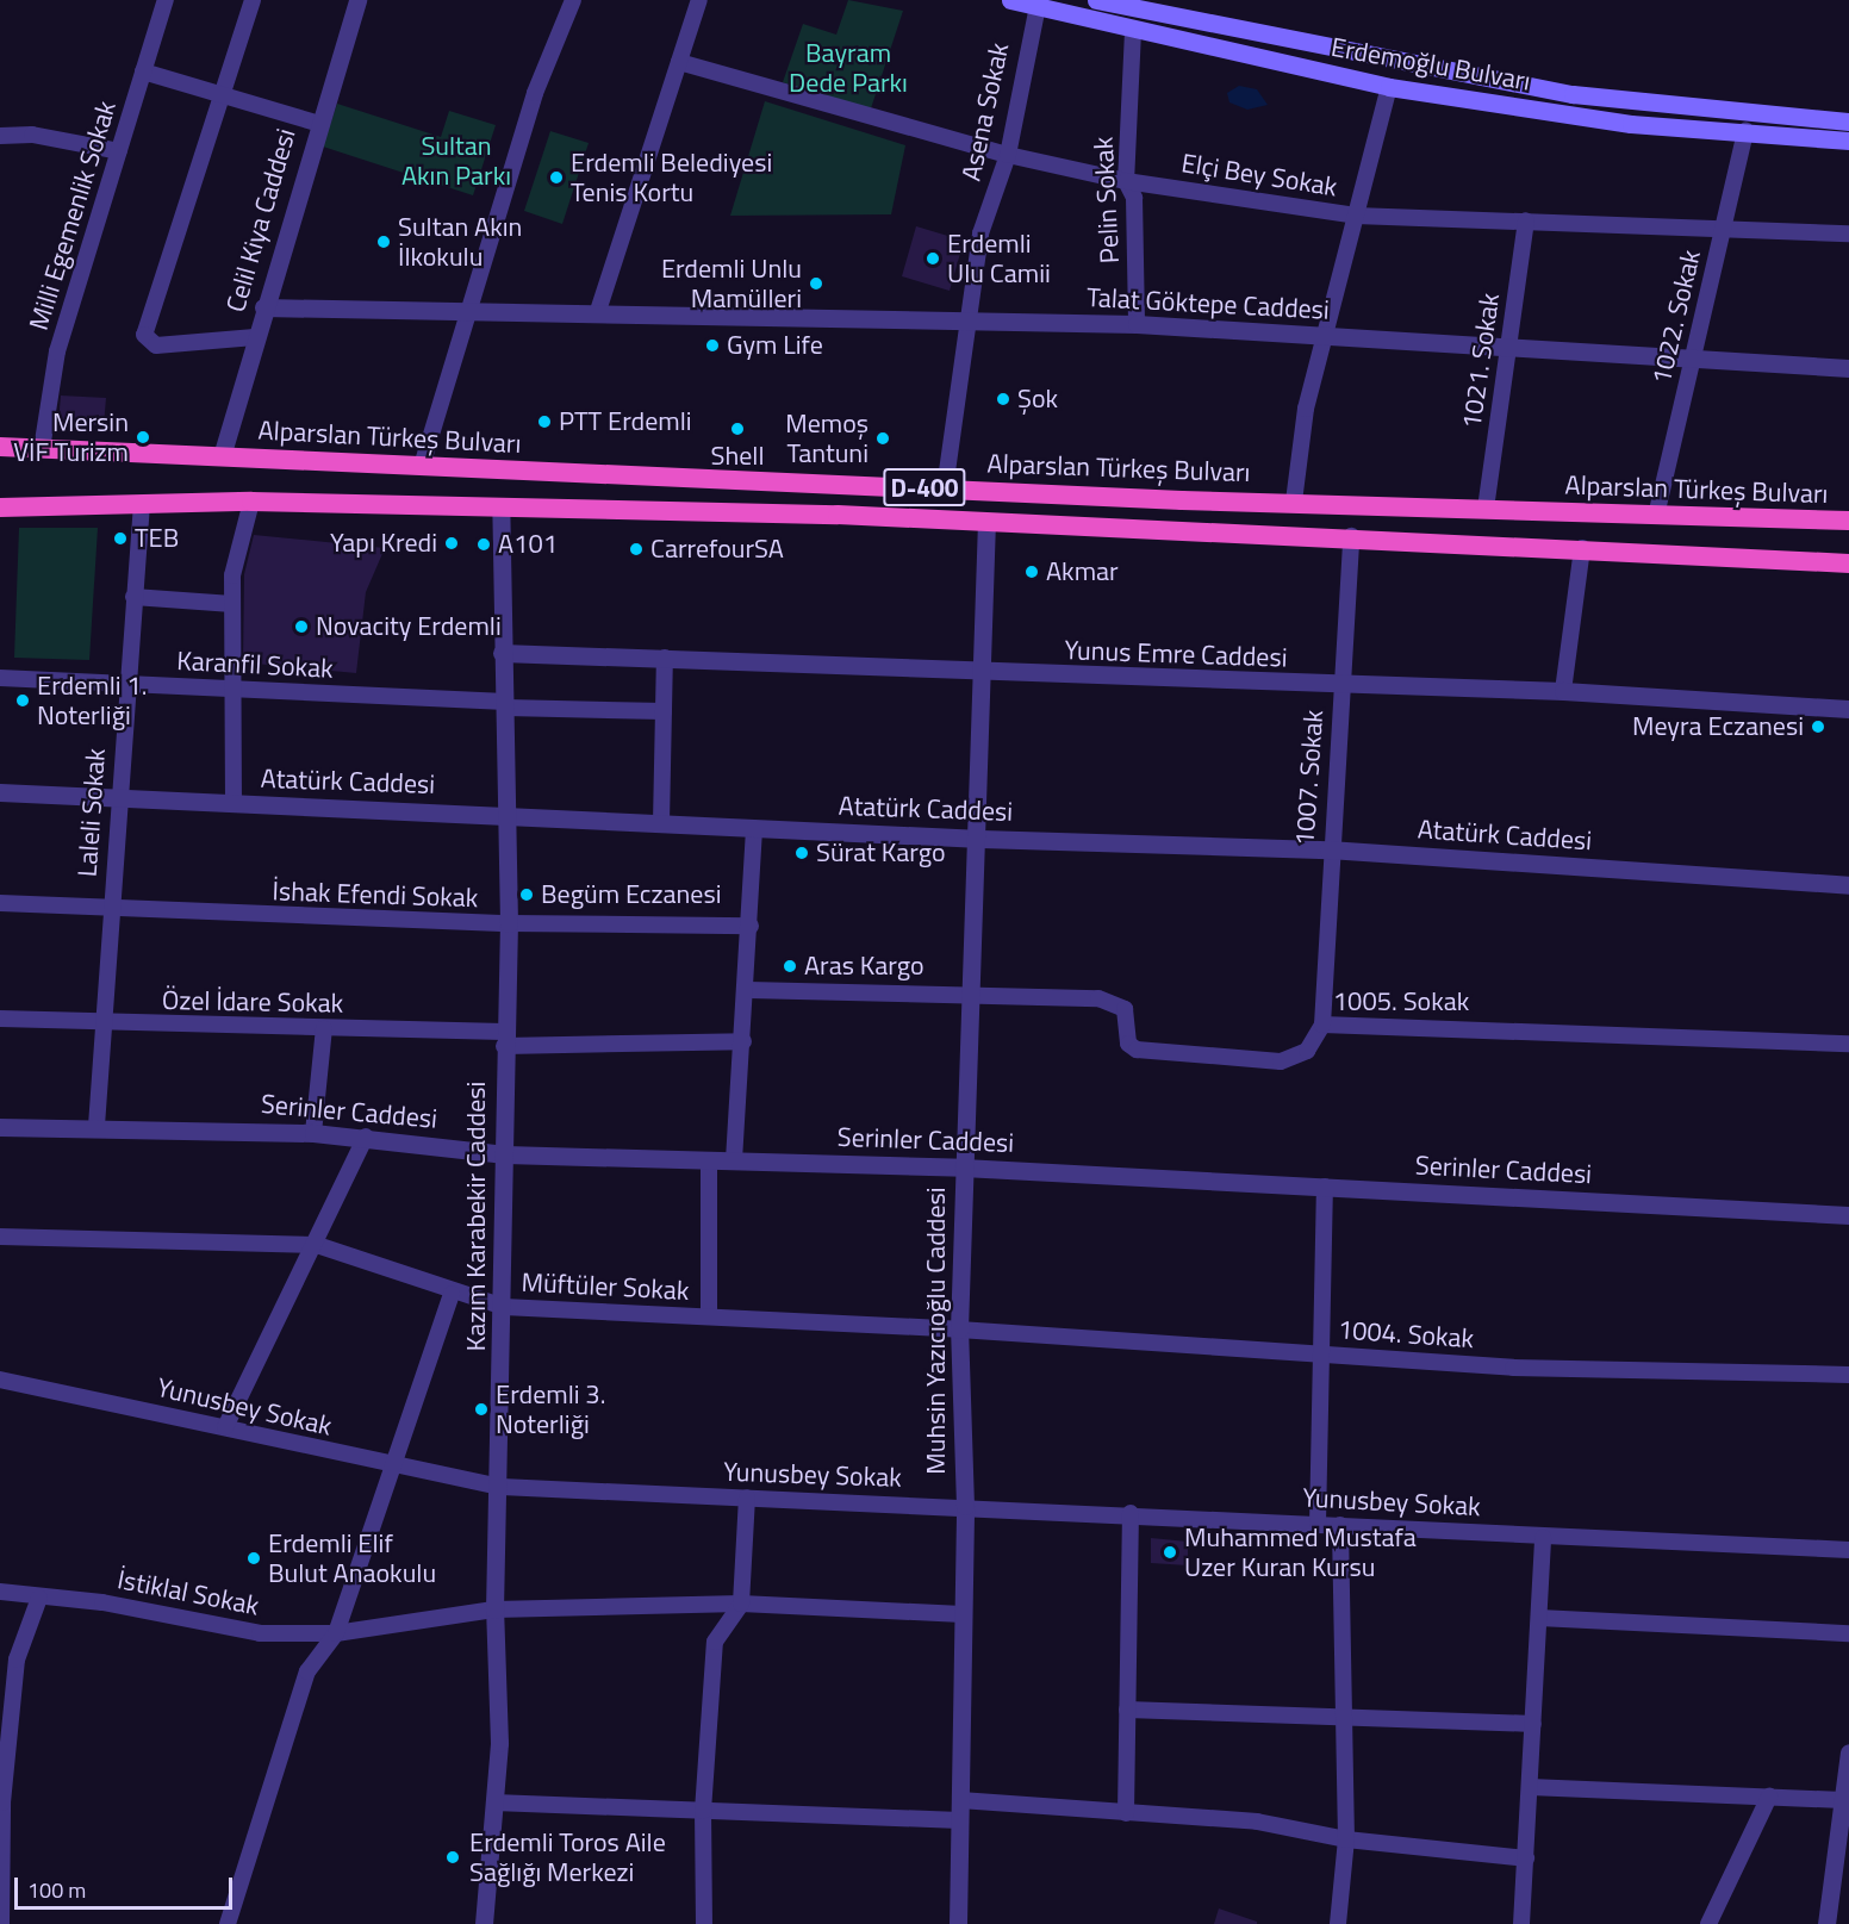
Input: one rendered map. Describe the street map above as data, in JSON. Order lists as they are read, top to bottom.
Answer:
{
  "streets": {
    "highway": ["Alparslan Türkeş Bulvarı", "D-400"],
    "main road": ["Erdemoğlu Bulvarı"],
    "street": [
      "Asena Sokak",
      "Elçi Bey Sokak",
      "Pelin Sokak",
      "Milli Egemenlik Sokak",
      "Celil Kiya Caddesi",
      "Talat Göktepe Caddesi",
      "1022. Sokak",
      "1021. Sokak",
      "Yunus Emre Caddesi",
      "Karanfil Sokak",
      "1007. Sokak",
      "Atatürk Caddesi",
      "Laleli Sokak",
      "İshak Efendi Sokak",
      "Özel İdare Sokak",
      "1005. Sokak",
      "Serinler Caddesi",
      "Kazım Karabekir Caddesi",
      "Müftüler Sokak",
      "Muhsin Yazıcıoğlu Caddesi",
      "1004. Sokak",
      "Yunusbey Sokak",
      "İstiklal Sokak"
    ]
  },
  "crossings": [
    ["Erdemoğlu Bulvarı", "Asena Sokak"],
    ["Erdemoğlu Bulvarı", "Pelin Sokak"],
    ["Erdemoğlu Bulvarı", "1022. Sokak"],
    ["Asena Sokak", "Elçi Bey Sokak"],
    ["Asena Sokak", "Talat Göktepe Caddesi"],
    ["Asena Sokak", "Alparslan Türkeş Bulvarı"],
    ["Elçi Bey Sokak", "Pelin Sokak"],
    ["Elçi Bey Sokak", "1022. Sokak"],
    ["Elçi Bey Sokak", "1021. Sokak"],
    ["Pelin Sokak", "Talat Göktepe Caddesi"],
    ["Milli Egemenlik Sokak", "Alparslan Türkeş Bulvarı"],
    ["Celil Kiya Caddesi", "Talat Göktepe Caddesi"],
    ["Celil Kiya Caddesi", "Alparslan Türkeş Bulvarı"],
    ["Talat Göktepe Caddesi", "1022. Sokak"],
    ["Talat Göktepe Caddesi", "1021. Sokak"],
    ["1022. Sokak", "Alparslan Türkeş Bulvarı"],
    ["1021. Sokak", "Alparslan Türkeş Bulvarı"],
    ["D-400", "1007. Sokak"],
    ["D-400", "Laleli Sokak"],
    ["D-400", "Kazım Karabekir Caddesi"],
    ["D-400", "Muhsin Yazıcıoğlu Caddesi"],
    ["Yunus Emre Caddesi", "1007. Sokak"],
    ["Yunus Emre Caddesi", "Kazım Karabekir Caddesi"],
    ["Yunus Emre Caddesi", "Muhsin Yazıcıoğlu Caddesi"],
    ["Karanfil Sokak", "Laleli Sokak"],
    ["Karanfil Sokak", "Kazım Karabekir Caddesi"],
    ["1007. Sokak", "Atatürk Caddesi"],
    ["1007. Sokak", "1005. Sokak"],
    ["Atatürk Caddesi", "Laleli Sokak"],
    ["Atatürk Caddesi", "Kazım Karabekir Caddesi"],
    ["Atatürk Caddesi", "Muhsin Yazıcıoğlu Caddesi"],
    ["Laleli Sokak", "İshak Efendi Sokak"],
    ["Laleli Sokak", "Özel İdare Sokak"],
    ["Laleli Sokak", "Serinler Caddesi"],
    ["İshak Efendi Sokak", "Kazım Karabekir Caddesi"],
    ["Özel İdare Sokak", "Kazım Karabekir Caddesi"],
    ["1005. Sokak", "Muhsin Yazıcıoğlu Caddesi"],
    ["Serinler Caddesi", "Kazım Karabekir Caddesi"],
    ["Serinler Caddesi", "Muhsin Yazıcıoğlu Caddesi"],
    ["Kazım Karabekir Caddesi", "Müftüler Sokak"],
    ["Kazım Karabekir Caddesi", "Yunusbey Sokak"],
    ["Kazım Karabekir Caddesi", "İstiklal Sokak"],
    ["Müftüler Sokak", "Muhsin Yazıcıoğlu Caddesi"],
    ["Müftüler Sokak", "1004. Sokak"],
    ["Muhsin Yazıcıoğlu Caddesi", "1004. Sokak"],
    ["Muhsin Yazıcıoğlu Caddesi", "Yunusbey Sokak"],
    ["Muhsin Yazıcıoğlu Caddesi", "İstiklal Sokak"]
  ],
  "parks": ["Bayram Dede Parkı", "Sultan Akın Parkı"],
  "places": [
    "Erdemli Belediyesi Tenis Kortu",
    "Sultan Akın İlkokulu",
    "Erdemli Ulu Camii",
    "Erdemli Unlu Mamülleri",
    "Gym Life",
    "Şok",
    "PTT Erdemli",
    "Shell",
    "Mersin VİF Turizm",
    "Memoş Tantuni",
    "TEB",
    "Yapı Kredi",
    "A101",
    "CarrefourSA",
    "Akmar",
    "Novacity Erdemli",
    "Erdemli 1. Noterliği",
    "Meyra Eczanesi",
    "Sürat Kargo",
    "Begüm Eczanesi",
    "Aras Kargo",
    "Erdemli 3. Noterliği",
    "Muhammed Mustafa Uzer Kuran Kursu",
    "Erdemli Elif Bulut Anaokulu",
    "Erdemli Toros Aile Sağlığı Merkezi"
  ],
  "scale_bar": "100 m"
}
